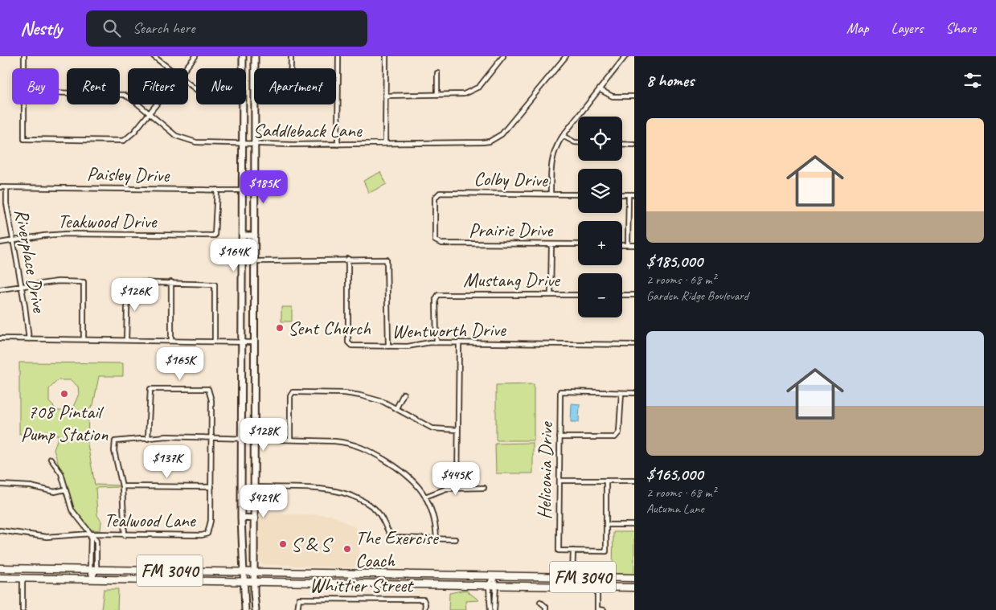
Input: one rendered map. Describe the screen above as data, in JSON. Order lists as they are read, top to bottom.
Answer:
{
  "streets": {
    "main road": ["FM 3040"],
    "street": [
      "Saddleback Lane",
      "Paisley Drive",
      "Colby Drive",
      "Teakwood Drive",
      "Prairie Drive",
      "Riverplace Drive",
      "Mustang Drive",
      "Wentworth Drive",
      "Heliconia Drive",
      "Tealwood Lane",
      "Whittier Street"
    ]
  },
  "crossings": [
    ["Paisley Drive", "Teakwood Drive"],
    ["Paisley Drive", "Riverplace Drive"],
    ["Colby Drive", "Prairie Drive"],
    ["Teakwood Drive", "Riverplace Drive"],
    ["Mustang Drive", "Wentworth Drive"]
  ],
  "places": [
    "Sent Church",
    "708 Pintail Pump Station",
    "S & S",
    "The Exercise Coach"
  ],
  "page": {
    "header": "Nestly",
    "search": "Search here",
    "nav": ["Map", "Layers", "Share"],
    "heading": "8 homes",
    "chip": [
      "Buy",
      "Rent",
      "Filters",
      "New",
      "Apartment"
    ],
    "list": [
      {
        "name": "$185,000",
        "note": "2 rooms · 68 m² · Garden Ridge Boulevard"
      },
      {
        "name": "$165,000",
        "note": "2 rooms · 68 m² · Autumn Lane"
      }
    ],
    "map_buttons": ["+", "−"],
    "price": [
      "$185K",
      "$164K",
      "$126K",
      "$165K",
      "$128K",
      "$137K",
      "$445K",
      "$429K"
    ]
  }
}
